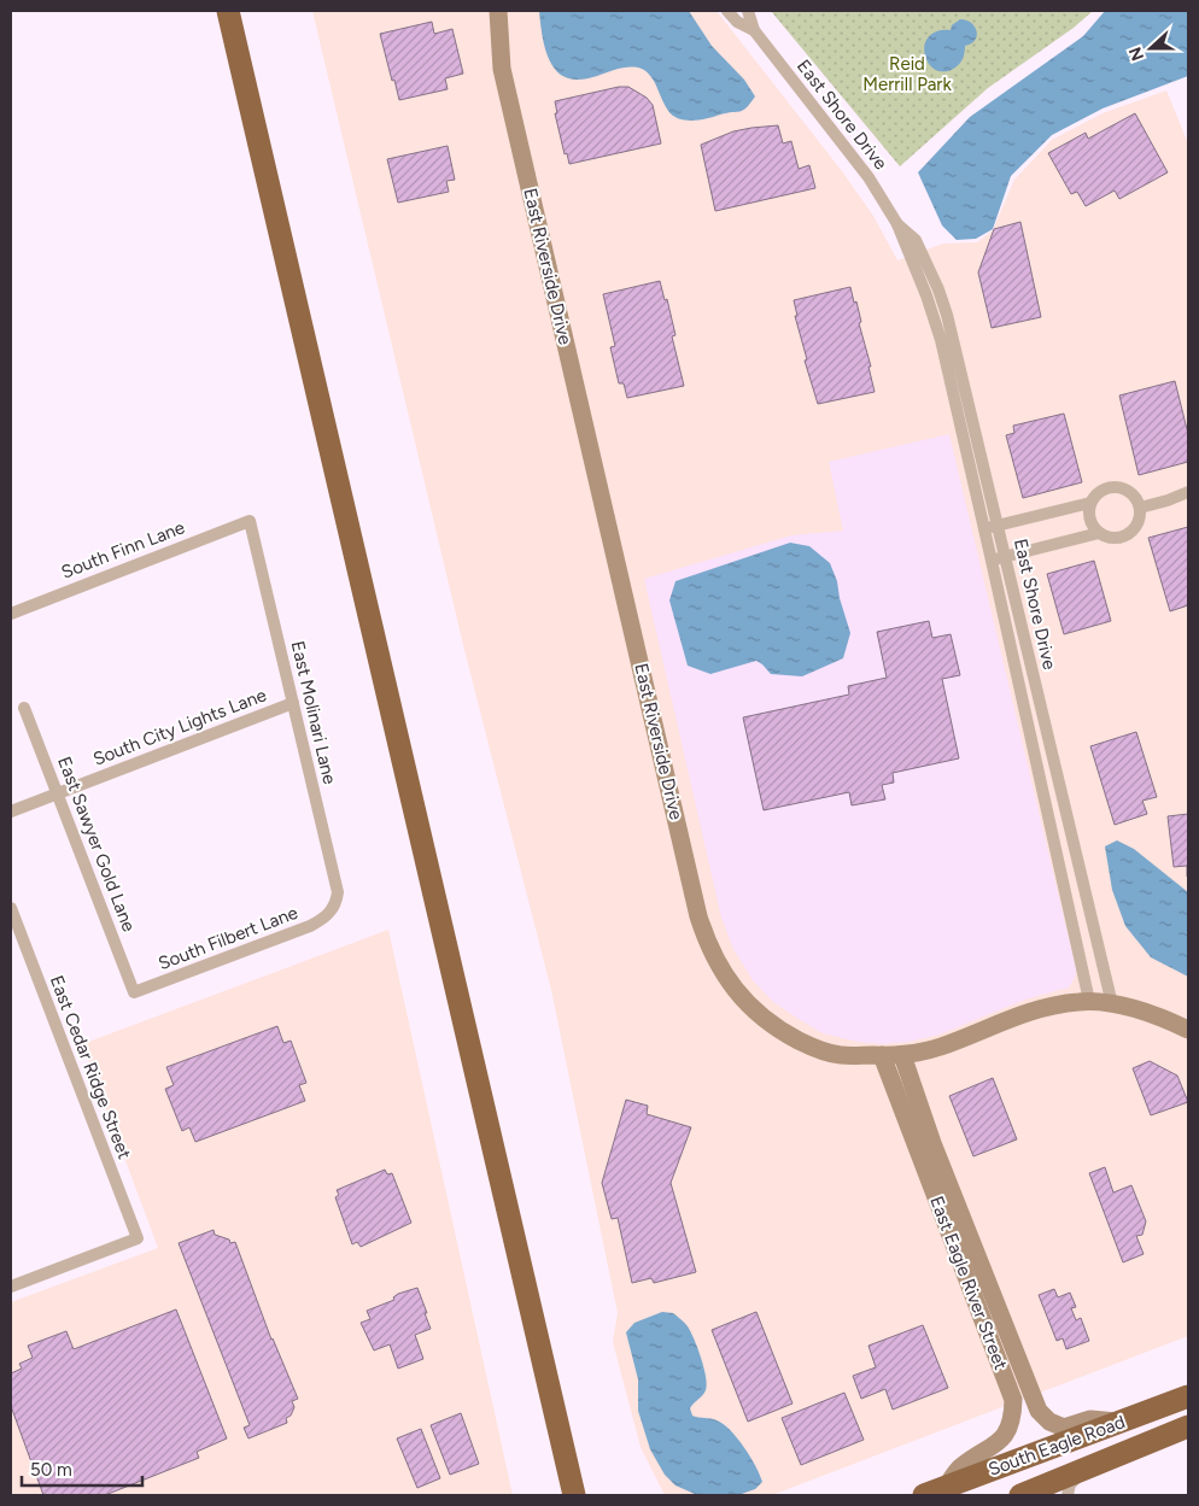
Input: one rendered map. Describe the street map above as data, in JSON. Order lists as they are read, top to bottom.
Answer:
{
  "streets": {
    "highway": ["South Eagle Road"],
    "street": [
      "East Shore Drive",
      "East Riverside Drive",
      "South Finn Lane",
      "East Molinari Lane",
      "South City Lights Lane",
      "East Sawyer Gold Lane",
      "South Filbert Lane",
      "East Cedar Ridge Street",
      "East Eagle River Street"
    ]
  },
  "crossings": [
    ["East Shore Drive", "East Riverside Drive"],
    ["East Riverside Drive", "East Eagle River Street"],
    ["South Finn Lane", "East Molinari Lane"],
    ["East Molinari Lane", "South City Lights Lane"],
    ["East Molinari Lane", "South Filbert Lane"],
    ["South City Lights Lane", "East Sawyer Gold Lane"],
    ["East Sawyer Gold Lane", "South Filbert Lane"],
    ["East Eagle River Street", "South Eagle Road"]
  ],
  "parks": ["Reid Merrill Park"],
  "scale_bar": "50 m",
  "north": "left"
}
